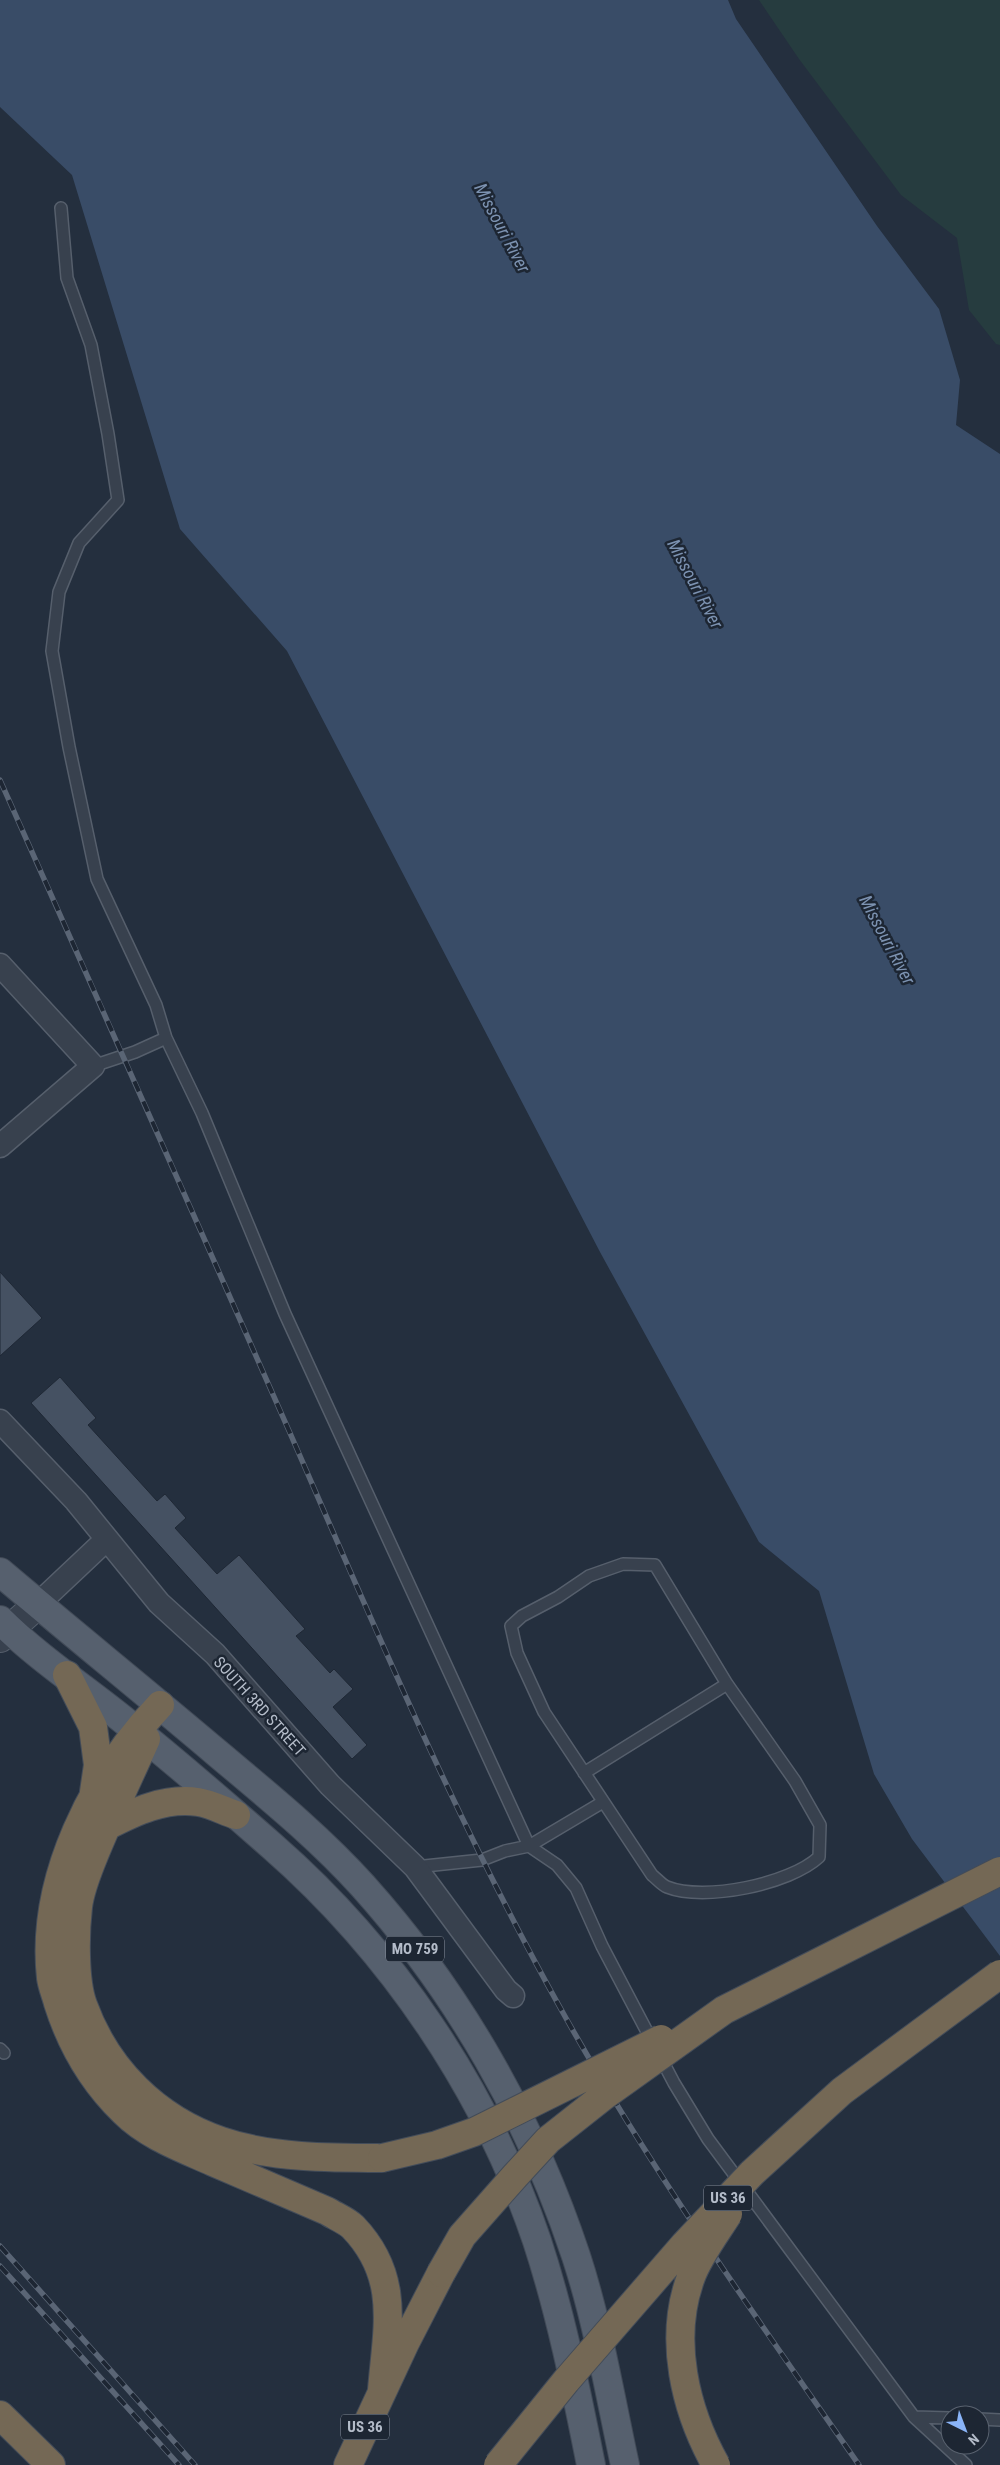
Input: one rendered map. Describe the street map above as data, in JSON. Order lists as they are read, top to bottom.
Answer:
{
  "streets": {
    "highway": ["US 36"],
    "main road": ["MO 759"],
    "street": ["SOUTH 3RD STREET"]
  },
  "water": ["Missouri River"],
  "north": "bottom right"
}
